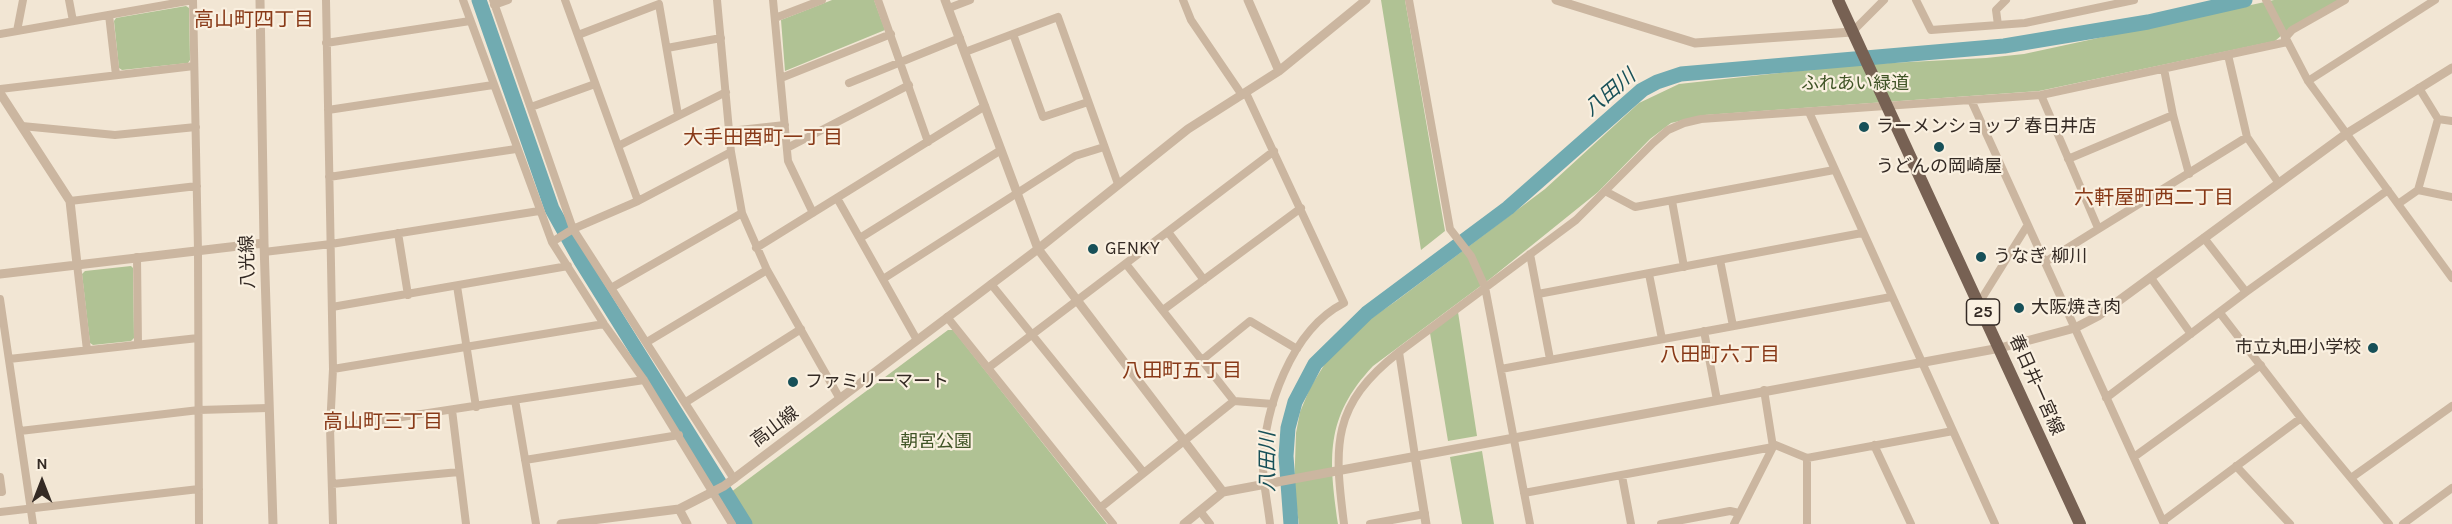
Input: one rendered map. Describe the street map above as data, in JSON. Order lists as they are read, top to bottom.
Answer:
{
  "streets": {
    "main road": ["25", "春日井一宮線"],
    "street": ["八光線", "高山線"]
  },
  "districts": [
    "高山町四丁目",
    "大手田酉町一丁目",
    "六軒屋町西二丁目",
    "八田町六丁目",
    "八田町五丁目",
    "高山町三丁目"
  ],
  "water": ["八田川"],
  "parks": ["ふれあい緑道", "朝宮公園"],
  "places": [
    "ラーメンショップ 春日井店",
    "うどんの岡崎屋",
    "GENKY",
    "うなぎ 柳川",
    "大阪焼き肉",
    "市立丸田小学校",
    "ファミリーマート"
  ],
  "north": "top"
}
